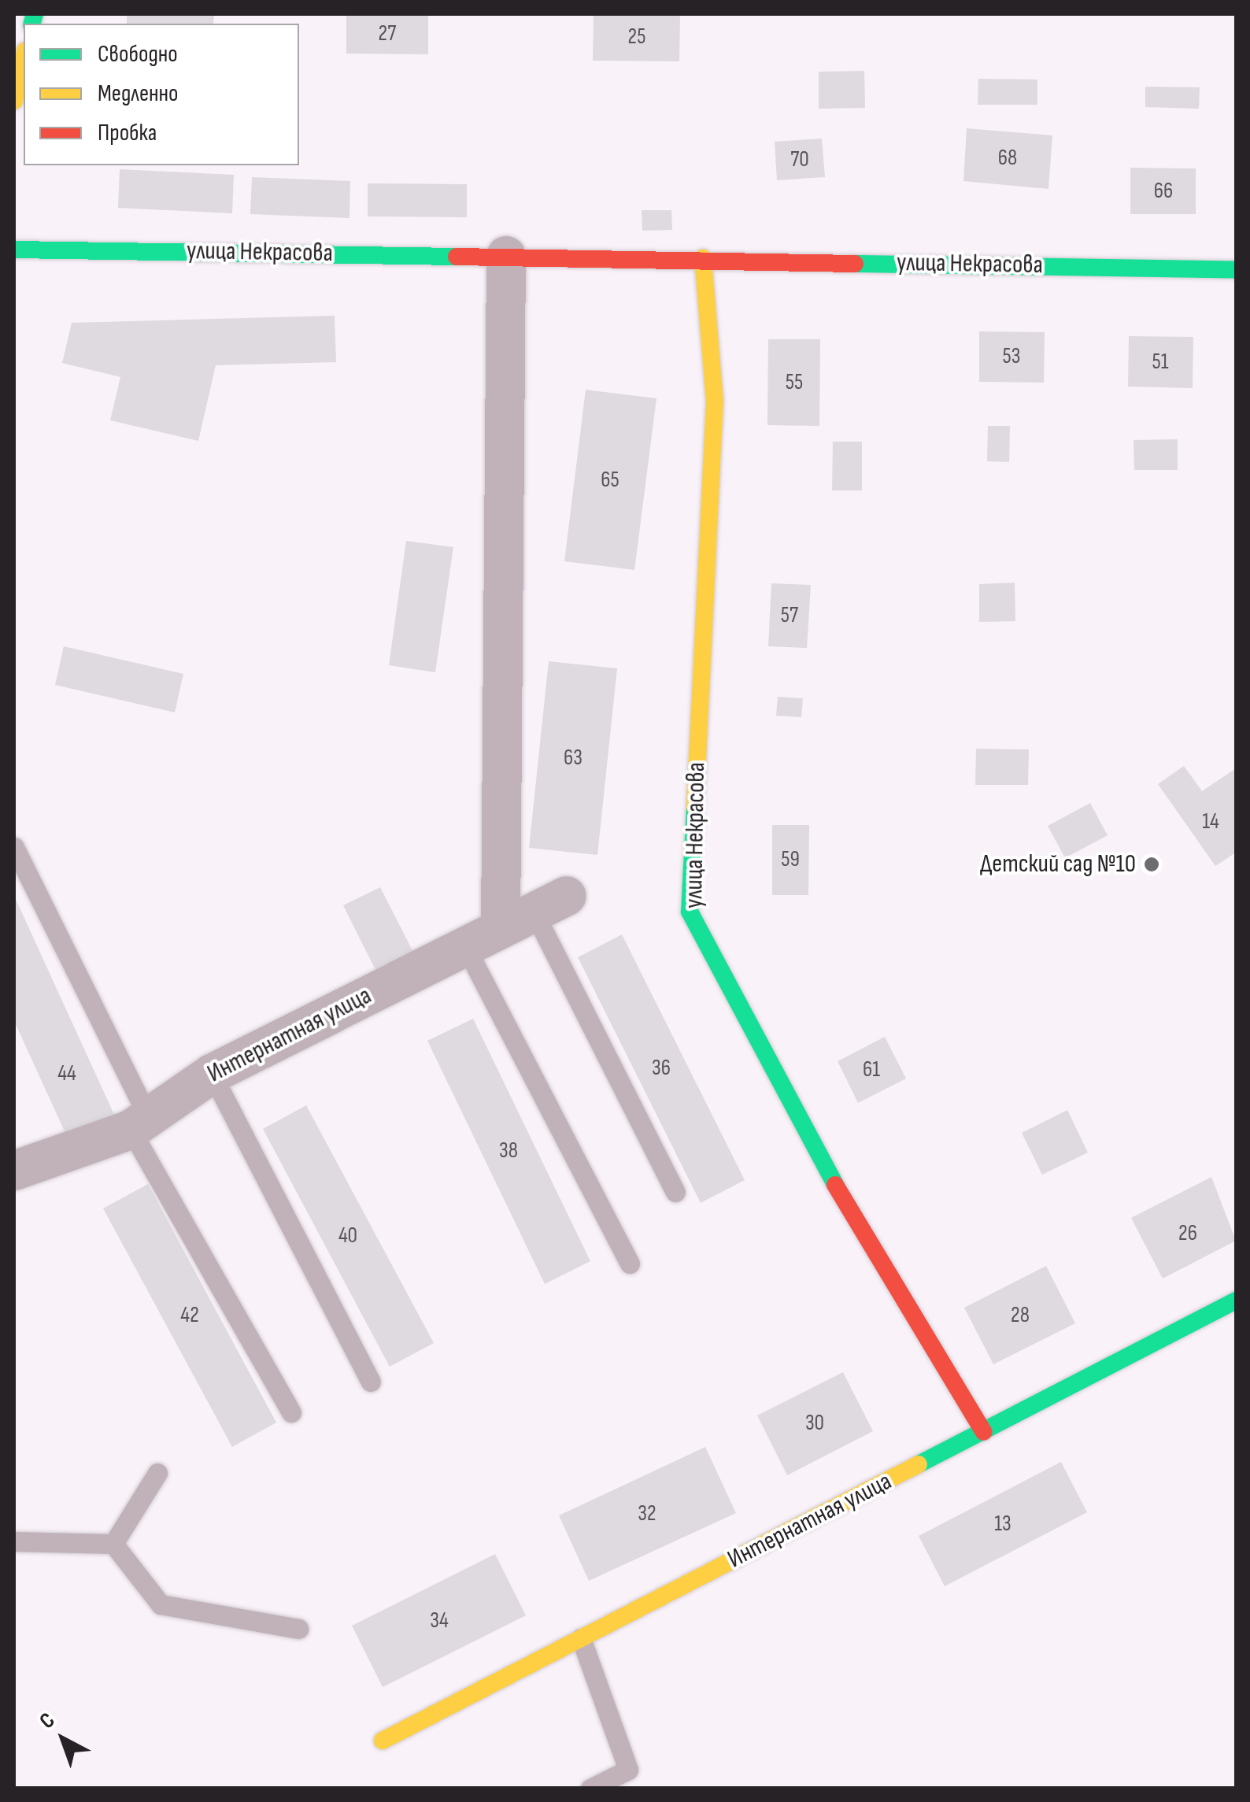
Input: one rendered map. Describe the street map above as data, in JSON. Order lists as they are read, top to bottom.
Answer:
{
  "streets": {
    "street": ["улица Некрасова", "Интернатная улица"]
  },
  "crossings": [
    ["улица Некрасова", "Интернатная улица"]
  ],
  "places": ["Детский сад №10"],
  "house_numbers": [
    "27",
    "25",
    "68",
    "70",
    "66",
    "53",
    "51",
    "55",
    "65",
    "57",
    "63",
    "14",
    "59",
    "36",
    "61",
    "44",
    "38",
    "26",
    "40",
    "42",
    "28",
    "30",
    "32",
    "13",
    "34"
  ],
  "legend": ["Свободно", "Медленно", "Пробка"],
  "north": "top left"
}
